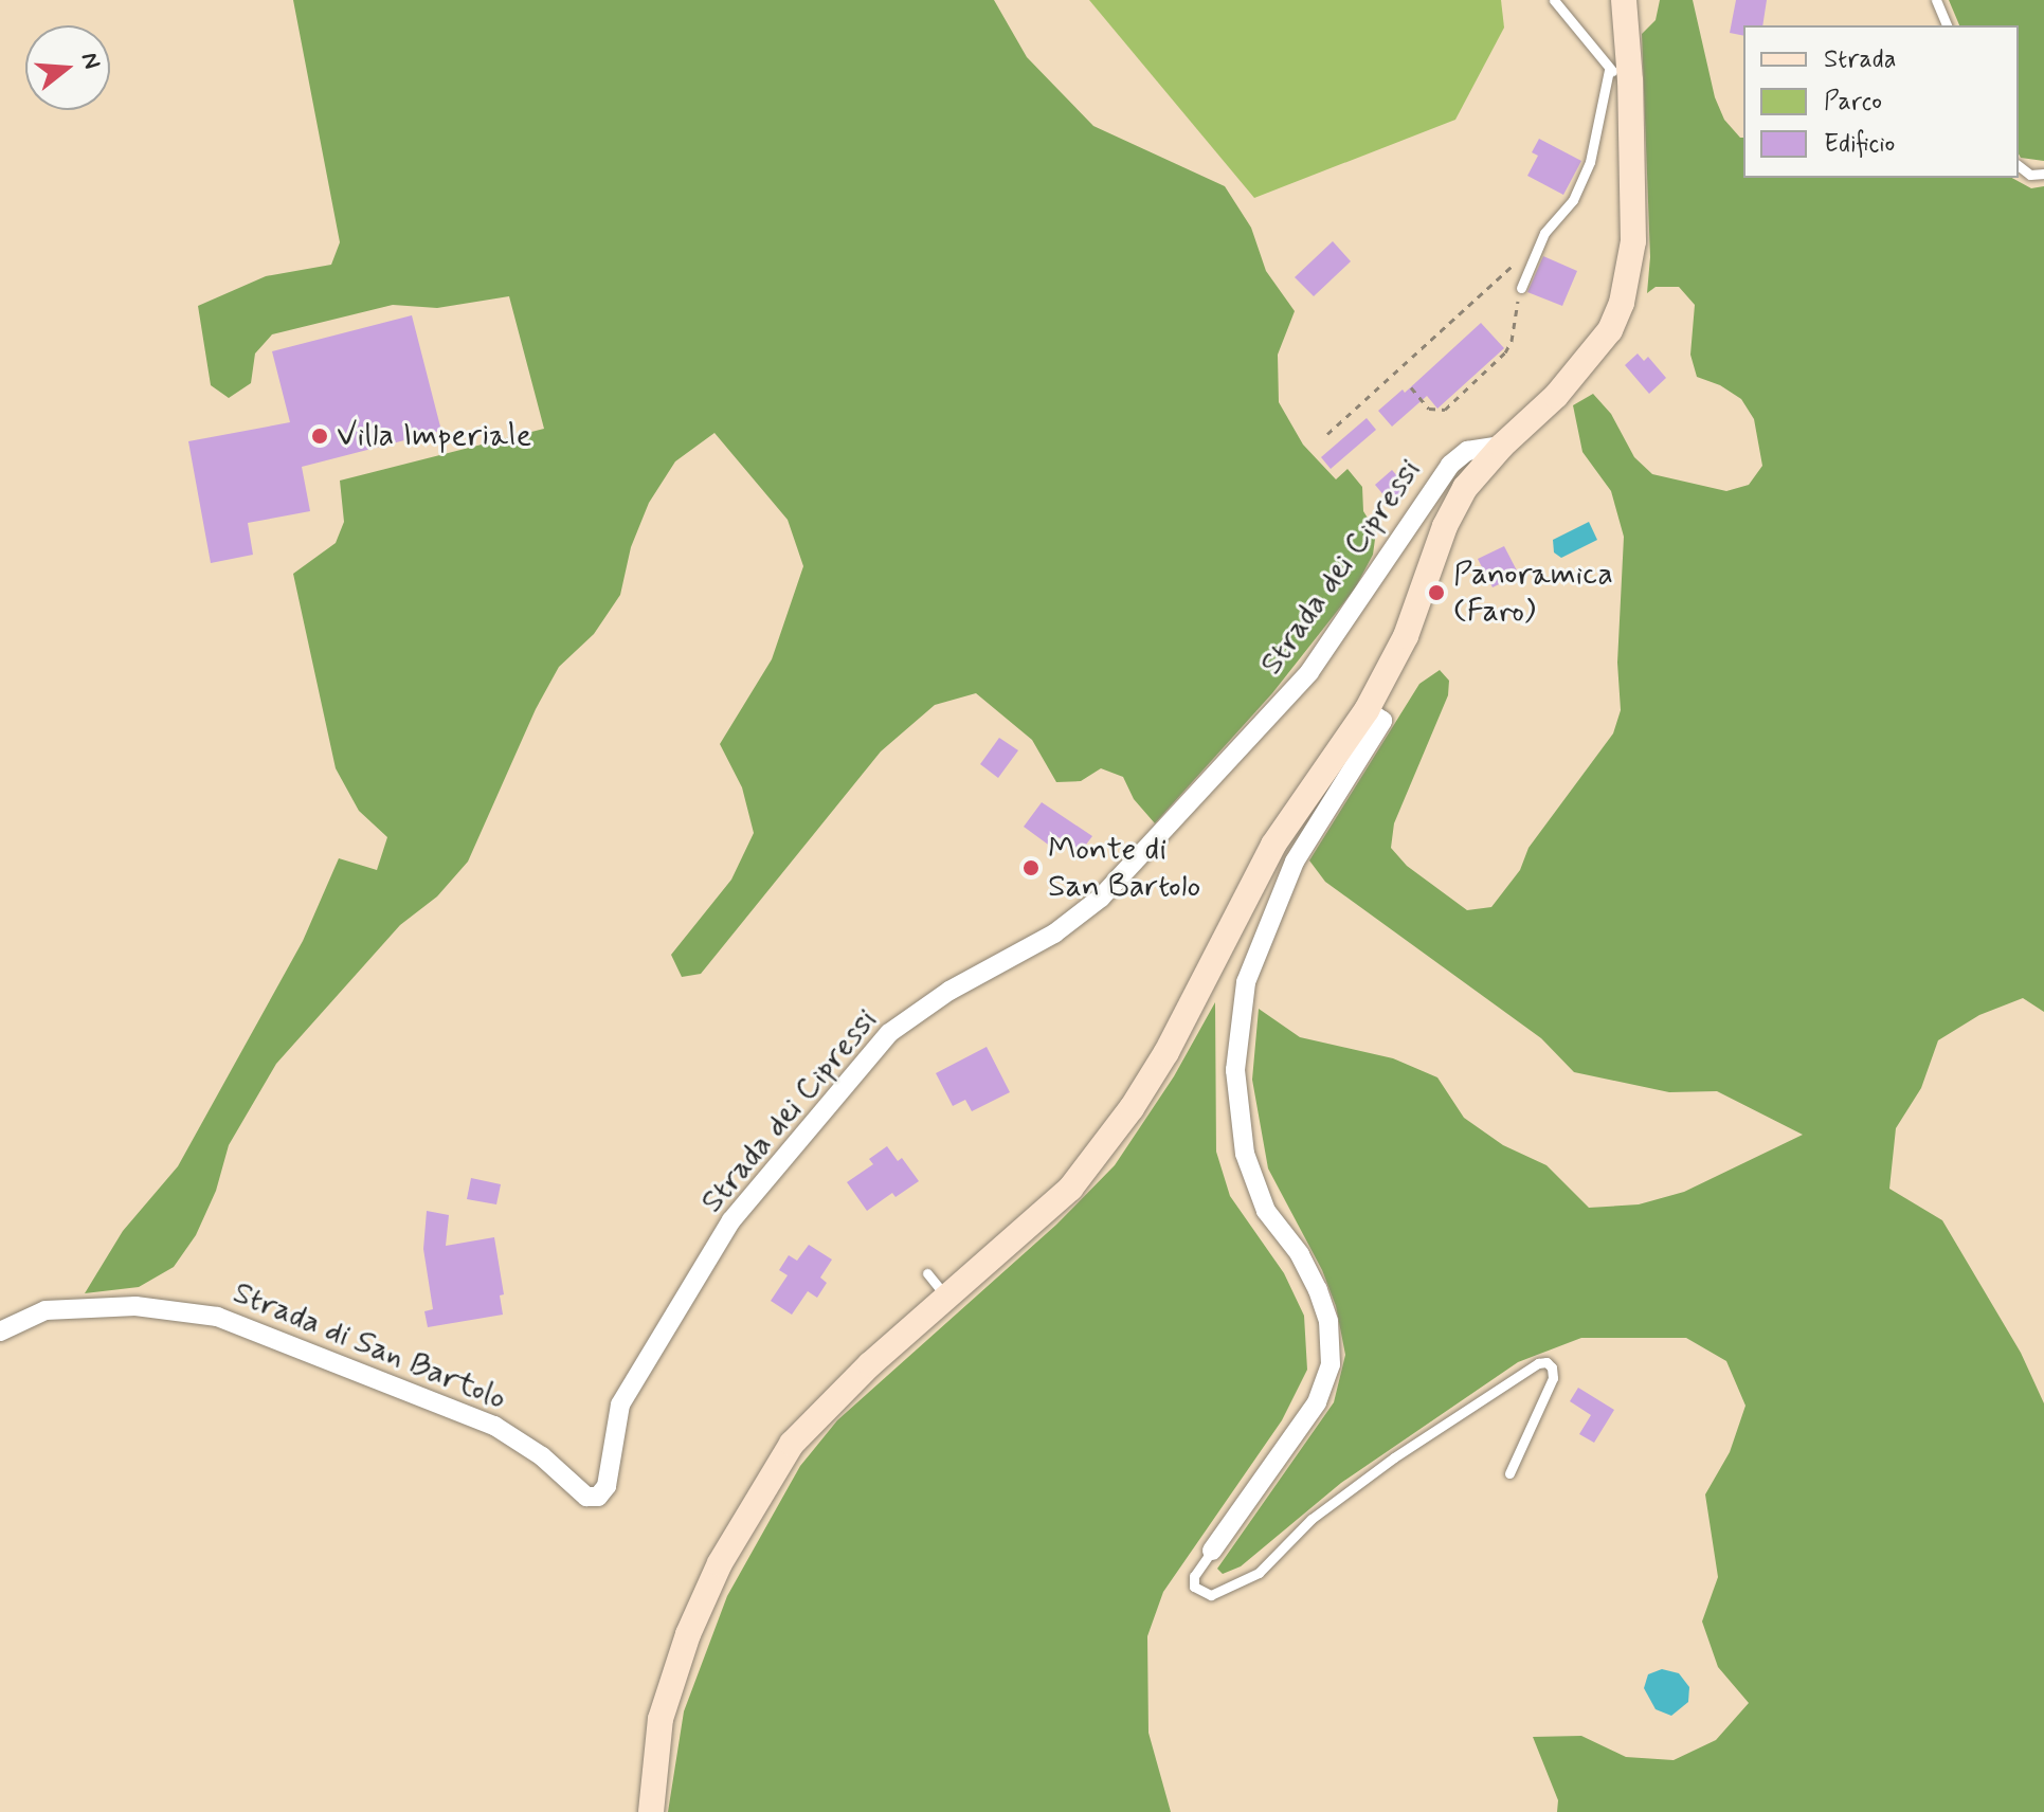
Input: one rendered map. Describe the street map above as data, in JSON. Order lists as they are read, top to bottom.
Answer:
{
  "streets": {
    "street": ["Strada dei Cipressi", "Strada di San Bartolo"]
  },
  "crossings": [
    ["Strada dei Cipressi", "Strada di San Bartolo"]
  ],
  "places": ["Villa Imperiale", "Panoramica (Faro)", "Monte di San Bartolo"],
  "legend": ["Strada", "Parco", "Edificio"],
  "north": "right"
}
